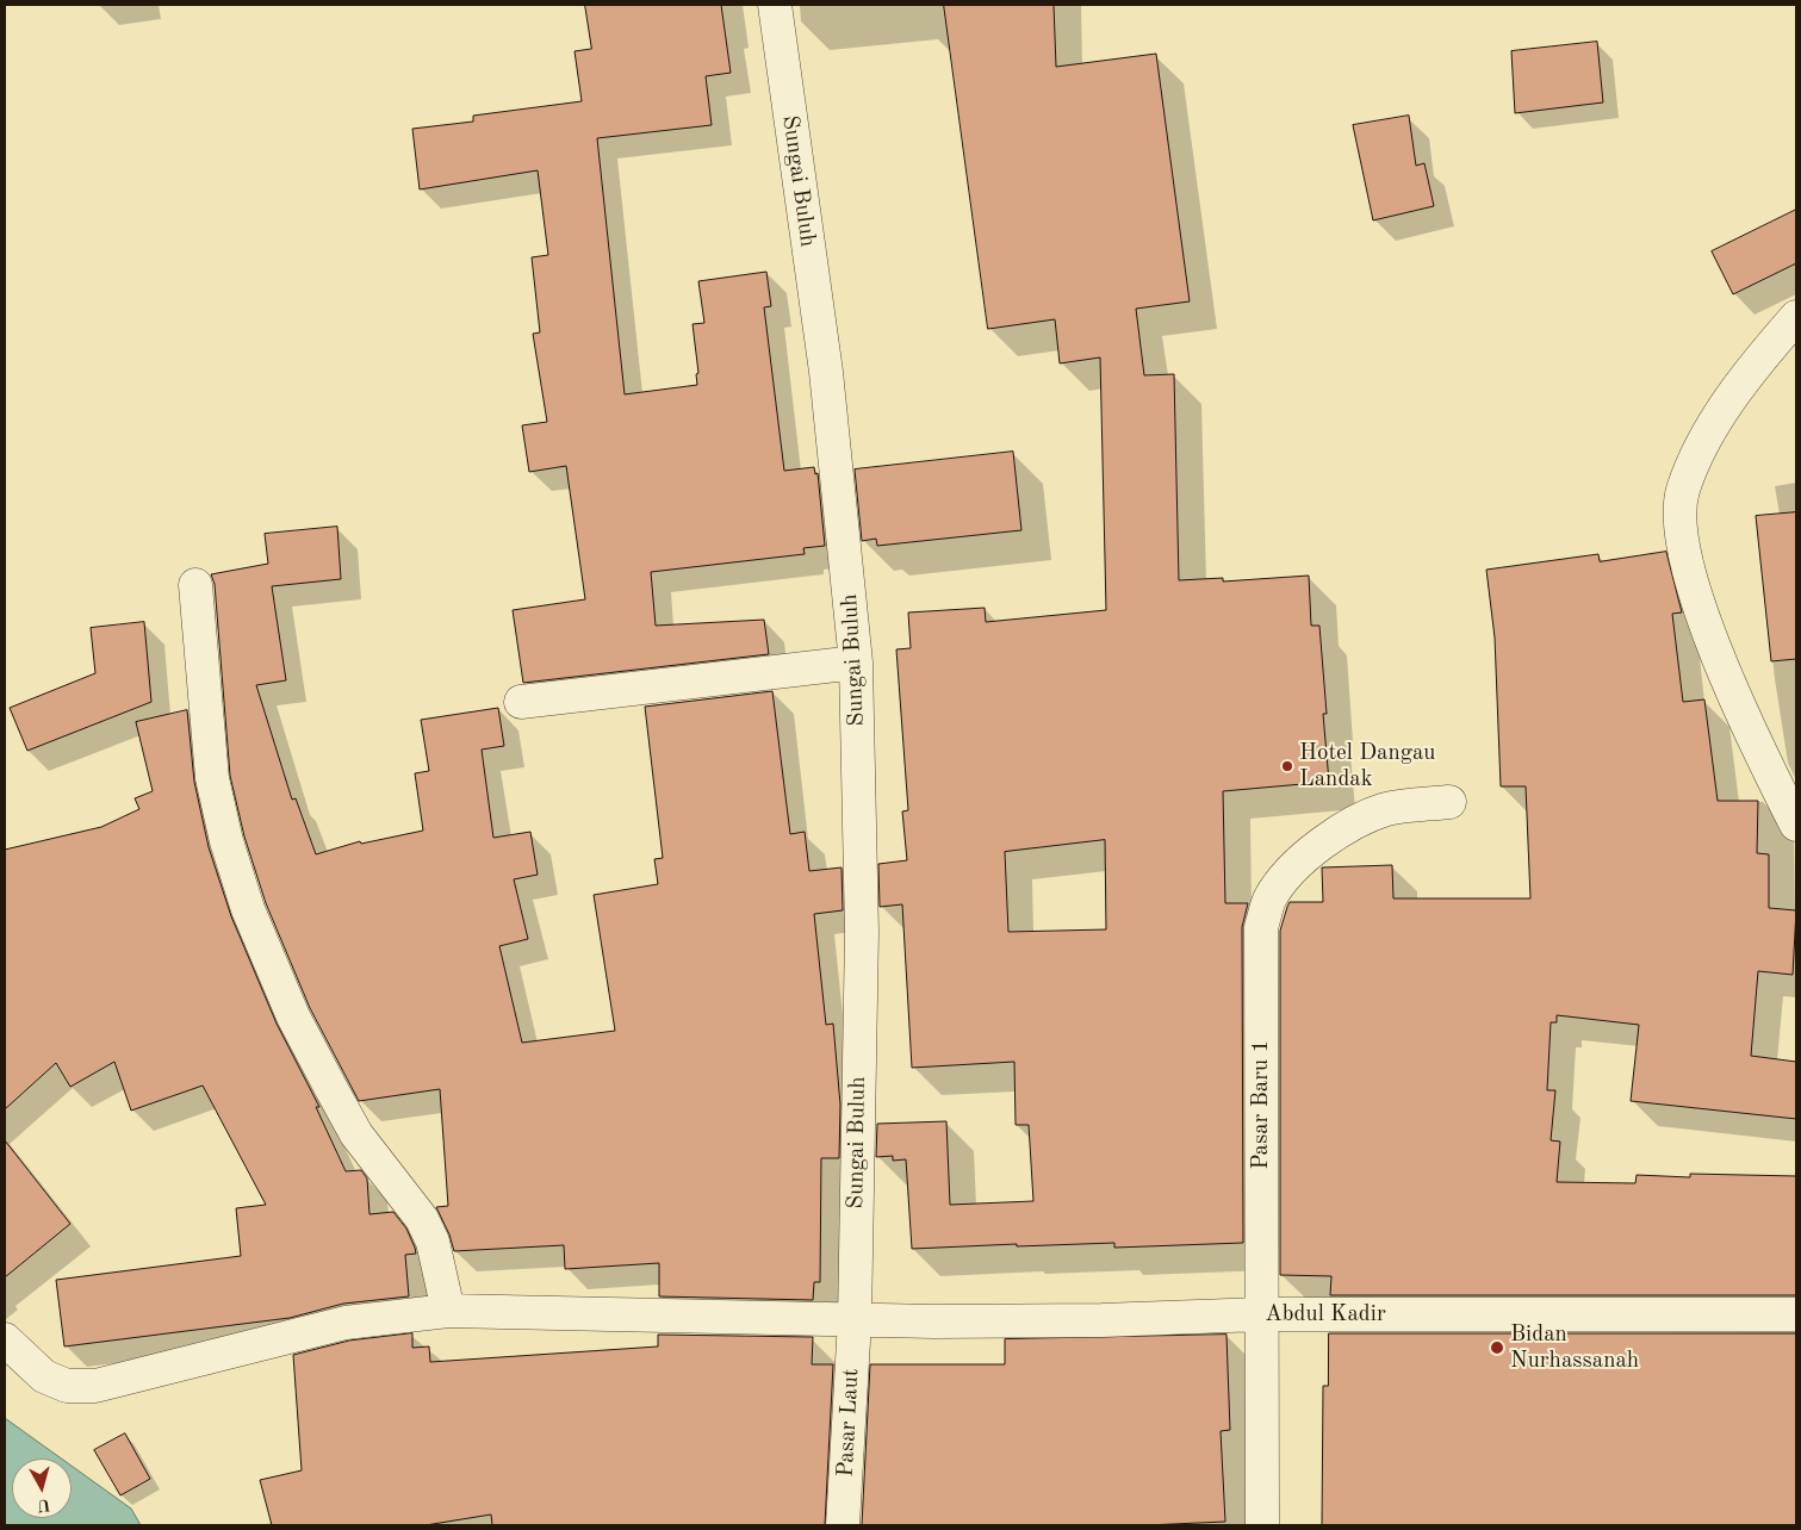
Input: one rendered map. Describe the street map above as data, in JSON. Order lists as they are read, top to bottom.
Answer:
{
  "streets": {
    "street": [
      "Sungai Buluh",
      "Pasar Baru 1",
      "Abdul Kadir",
      "Pasar Laut"
    ]
  },
  "crossings": [
    ["Sungai Buluh", "Abdul Kadir"],
    ["Sungai Buluh", "Pasar Laut"],
    ["Pasar Baru 1", "Abdul Kadir"],
    ["Abdul Kadir", "Pasar Laut"]
  ],
  "places": ["Hotel Dangau Landak", "Bidan Nurhassanah"],
  "north": "bottom"
}
